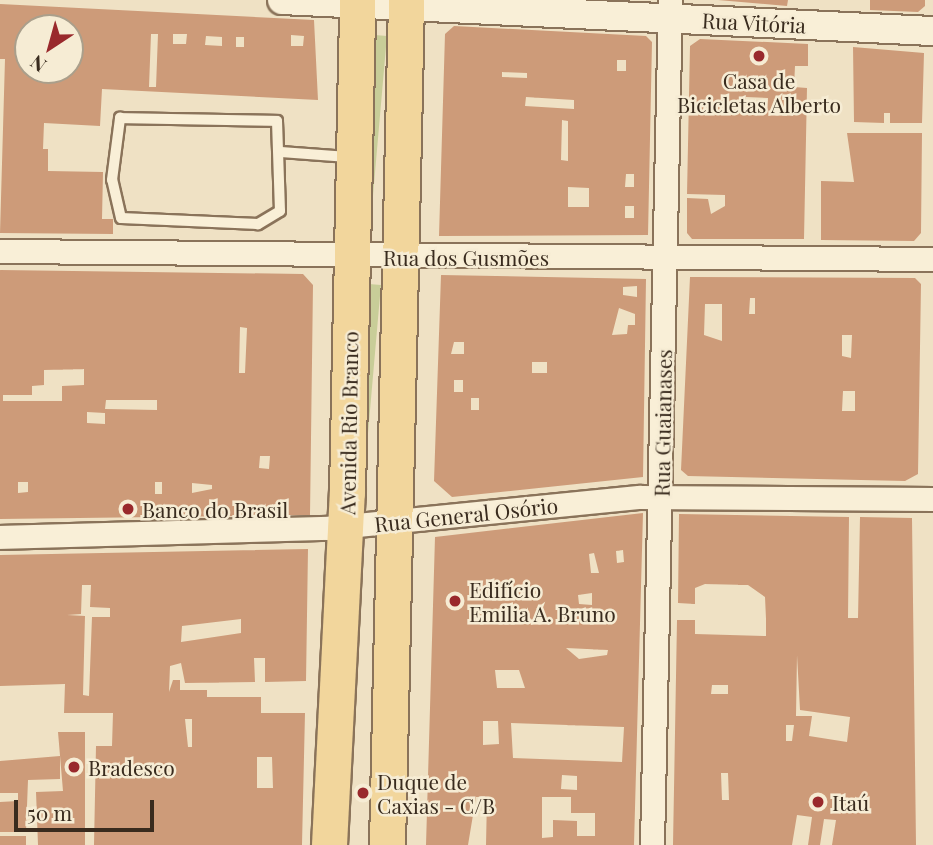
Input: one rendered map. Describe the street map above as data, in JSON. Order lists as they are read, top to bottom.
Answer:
{
  "streets": {
    "main road": ["Avenida Rio Branco"],
    "street": [
      "Rua Vitória",
      "Rua dos Gusmões",
      "Rua Guaianases",
      "Rua General Osório"
    ]
  },
  "crossings": [
    ["Rua Vitória", "Avenida Rio Branco"],
    ["Rua Vitória", "Rua Guaianases"],
    ["Rua dos Gusmões", "Avenida Rio Branco"],
    ["Rua dos Gusmões", "Rua Guaianases"],
    ["Avenida Rio Branco", "Rua General Osório"],
    ["Rua Guaianases", "Rua General Osório"]
  ],
  "places": [
    "Casa de Bicicletas Alberto",
    "Banco do Brasil",
    "Edifício Emilia A. Bruno",
    "Bradesco",
    "Duque de Caxias - C/B",
    "Itaú"
  ],
  "scale_bar": "50 m",
  "north": "bottom left"
}
